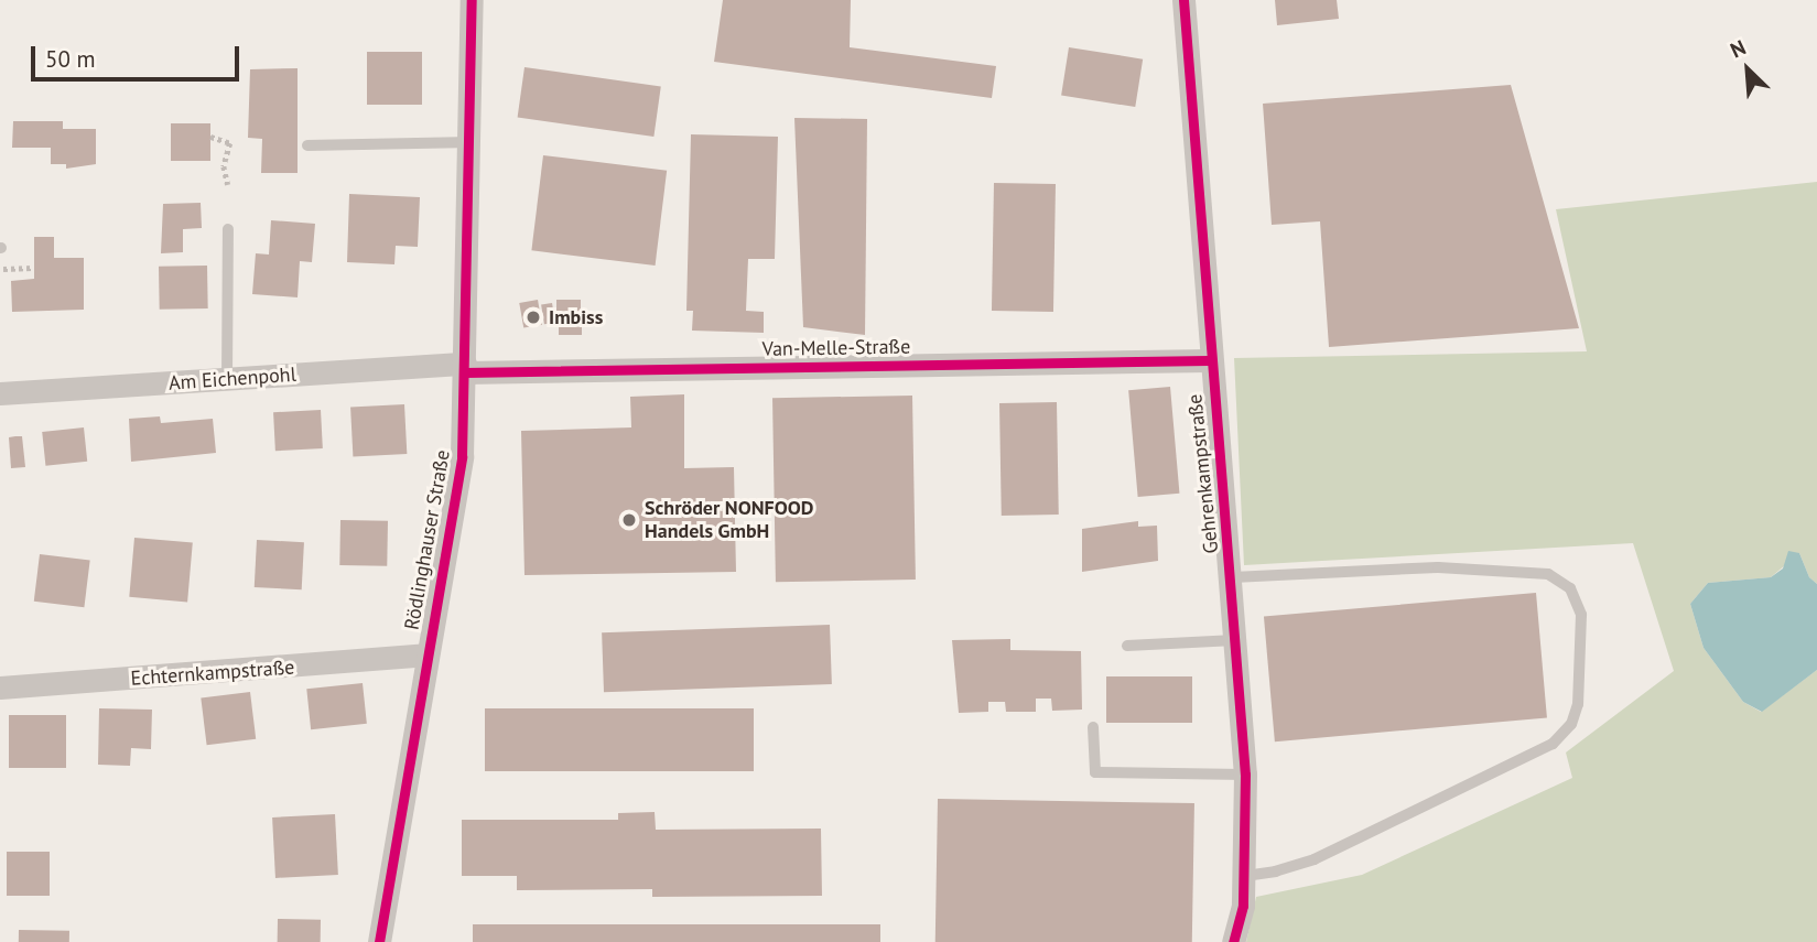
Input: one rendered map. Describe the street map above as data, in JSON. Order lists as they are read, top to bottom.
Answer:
{
  "streets": {
    "street": [
      "Van-Melle-Straße",
      "Am Eichenpohl",
      "Gehrenkampstraße",
      "Rödlinghauser Straße",
      "Echternkampstraße"
    ]
  },
  "crossings": [
    ["Van-Melle-Straße", "Am Eichenpohl"],
    ["Van-Melle-Straße", "Gehrenkampstraße"],
    ["Van-Melle-Straße", "Rödlinghauser Straße"],
    ["Am Eichenpohl", "Rödlinghauser Straße"],
    ["Rödlinghauser Straße", "Echternkampstraße"]
  ],
  "places": ["Imbiss", "Schröder NONFOOD Handels GmbH"],
  "scale_bar": "50 m",
  "north": "top left"
}
